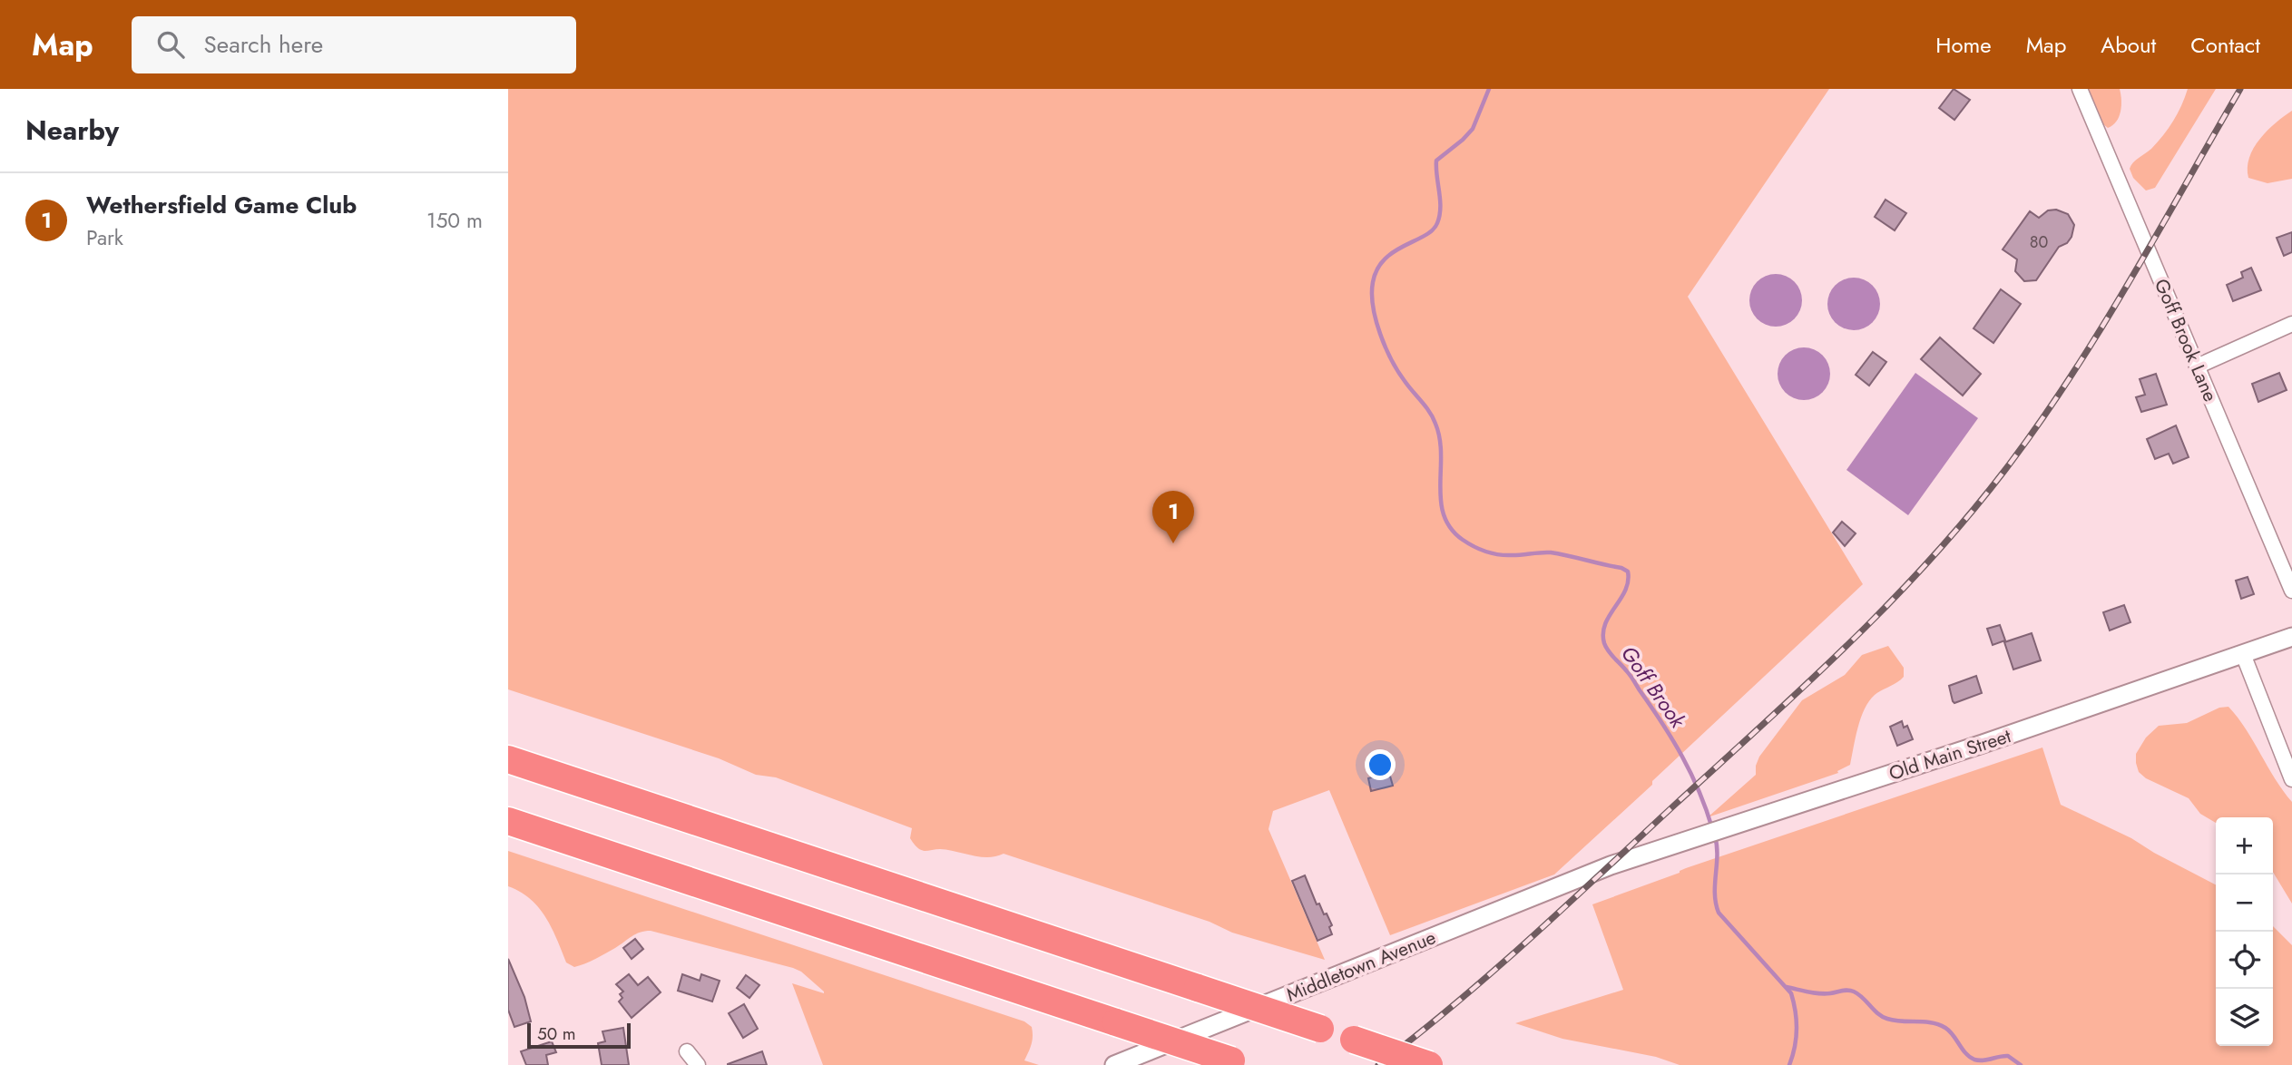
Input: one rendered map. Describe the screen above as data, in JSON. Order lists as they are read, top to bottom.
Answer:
{
  "streets": {
    "street": ["Goff Brook Lane", "Old Main Street", "Middletown Avenue"]
  },
  "crossings": [
    ["Old Main Street", "Middletown Avenue"]
  ],
  "water": ["Goff Brook"],
  "house_numbers": ["80"],
  "scale_bar": "50 m",
  "page": {
    "header": "Map",
    "search": "Search here",
    "nav": [
      "Home",
      "Map",
      "About",
      "Contact"
    ],
    "heading": "Nearby",
    "list": [
      {
        "mark": "1",
        "name": "Wethersfield Game Club",
        "note": "Park",
        "value": "150 m"
      }
    ],
    "pins": "1",
    "map_buttons": ["+", "−"],
    "scale": "50 m"
  }
}
